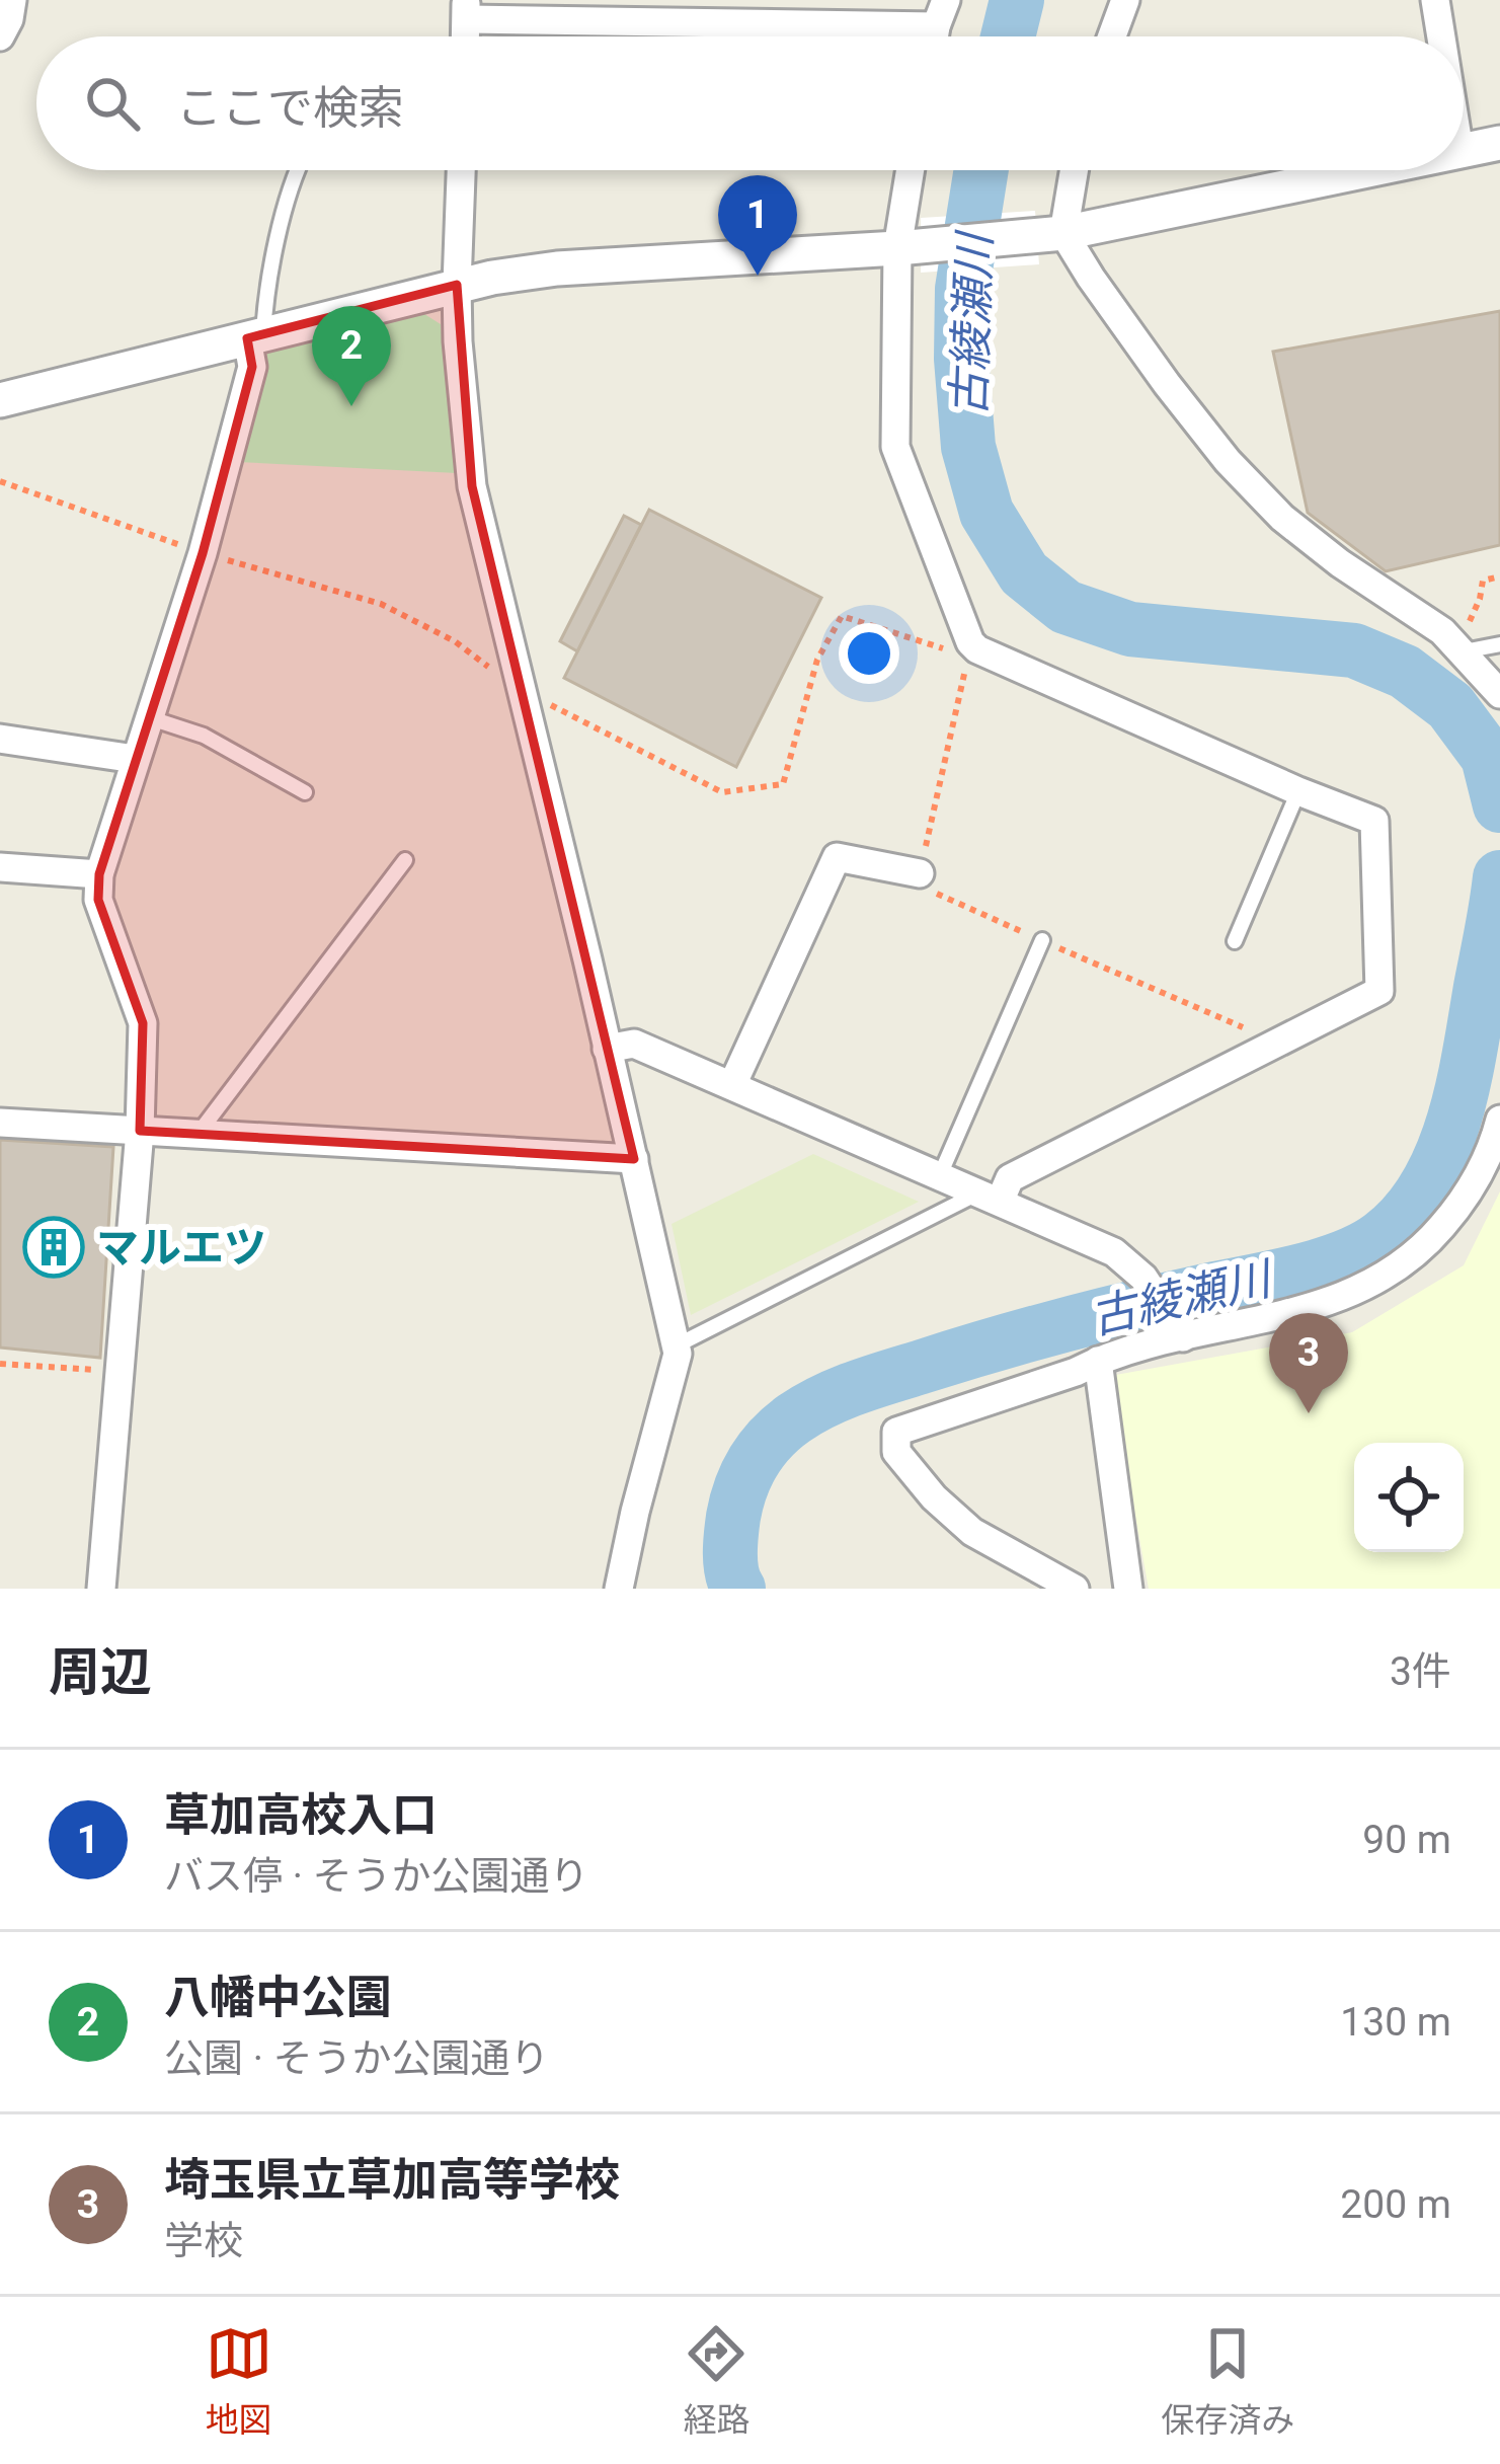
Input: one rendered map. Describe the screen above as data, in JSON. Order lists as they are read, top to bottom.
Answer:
{
  "water": ["古綾瀬川"],
  "places": {
    "building": ["マルエツ"]
  },
  "page": {
    "search": "ここで検索",
    "pins": ["1", "2", "3"],
    "heading": ["周辺", "3件"],
    "list": [
      {
        "mark": "1",
        "name": "草加高校入口",
        "note": "バス停 · そうか公園通り",
        "value": "90 m"
      },
      {
        "mark": "2",
        "name": "八幡中公園",
        "note": "公園 · そうか公園通り",
        "value": "130 m"
      },
      {
        "mark": "3",
        "name": "埼玉県立草加高等学校",
        "note": "学校",
        "value": "200 m"
      }
    ],
    "nav": ["地図", "経路", "保存済み"]
  }
}
